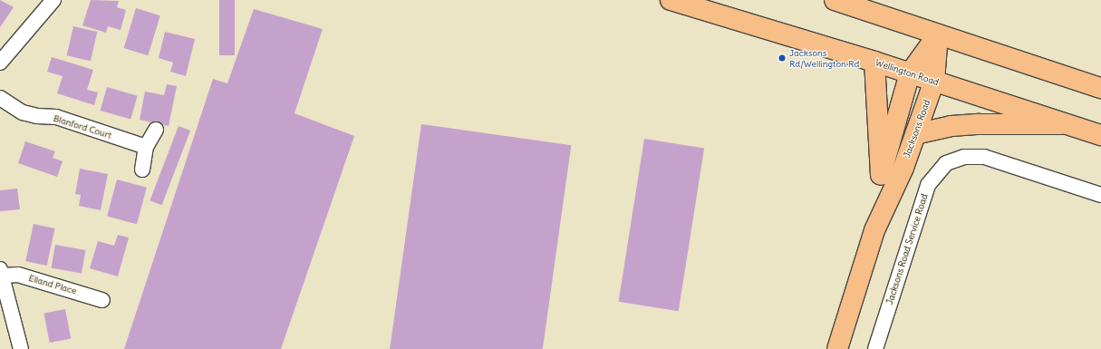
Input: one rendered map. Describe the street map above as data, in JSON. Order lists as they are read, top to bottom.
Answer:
{
  "streets": {
    "main road": ["Wellington Road", "Jacksons Road"],
    "street": ["Blanford Court", "Jacksons Road Service Road", "Elland Place"]
  },
  "crossings": [
    ["Wellington Road", "Jacksons Road"]
  ],
  "places": ["Jacksons Rd/Wellington Rd"]
}
